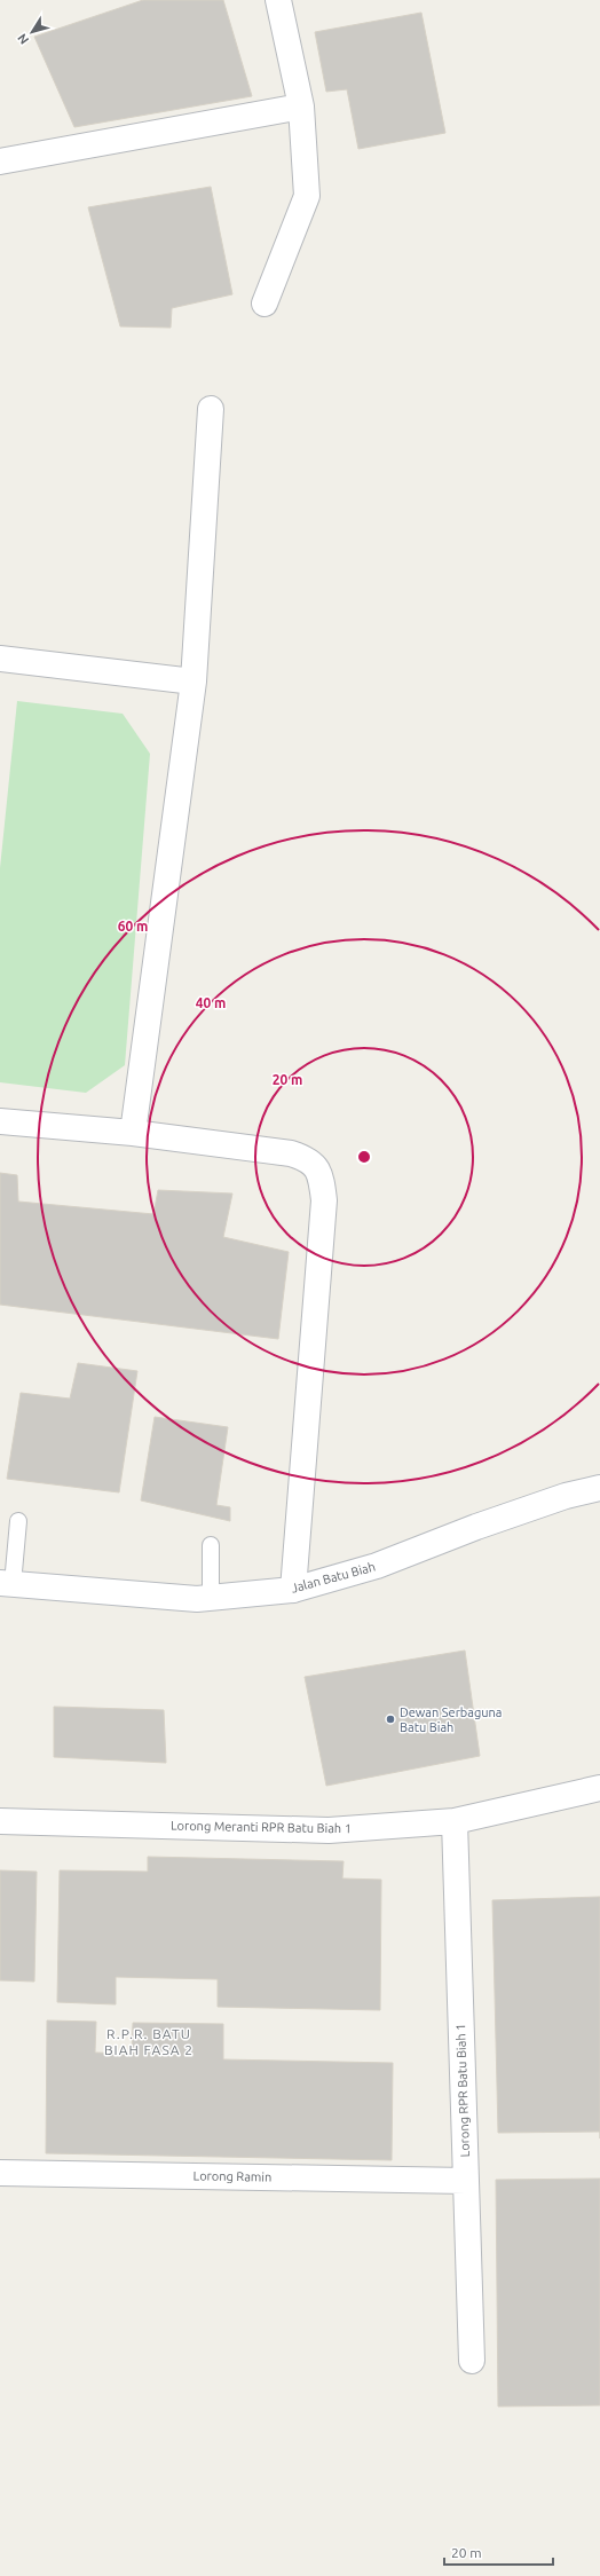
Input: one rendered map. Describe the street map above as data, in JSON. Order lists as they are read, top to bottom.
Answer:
{
  "streets": {
    "street": [
      "Jalan Batu Biah",
      "Lorong Meranti RPR Batu Biah 1",
      "Lorong RPR Batu Biah 1",
      "Lorong Ramin"
    ]
  },
  "crossings": [
    ["Lorong Meranti RPR Batu Biah 1", "Lorong RPR Batu Biah 1"],
    ["Lorong RPR Batu Biah 1", "Lorong Ramin"]
  ],
  "districts": ["R.P.R. BATU BIAH FASA 2"],
  "places": ["Dewan Serbaguna Batu Biah"],
  "scale_bar": "20 m",
  "north": "bottom left",
  "rings": ["60 m", "40 m", "20 m"]
}
